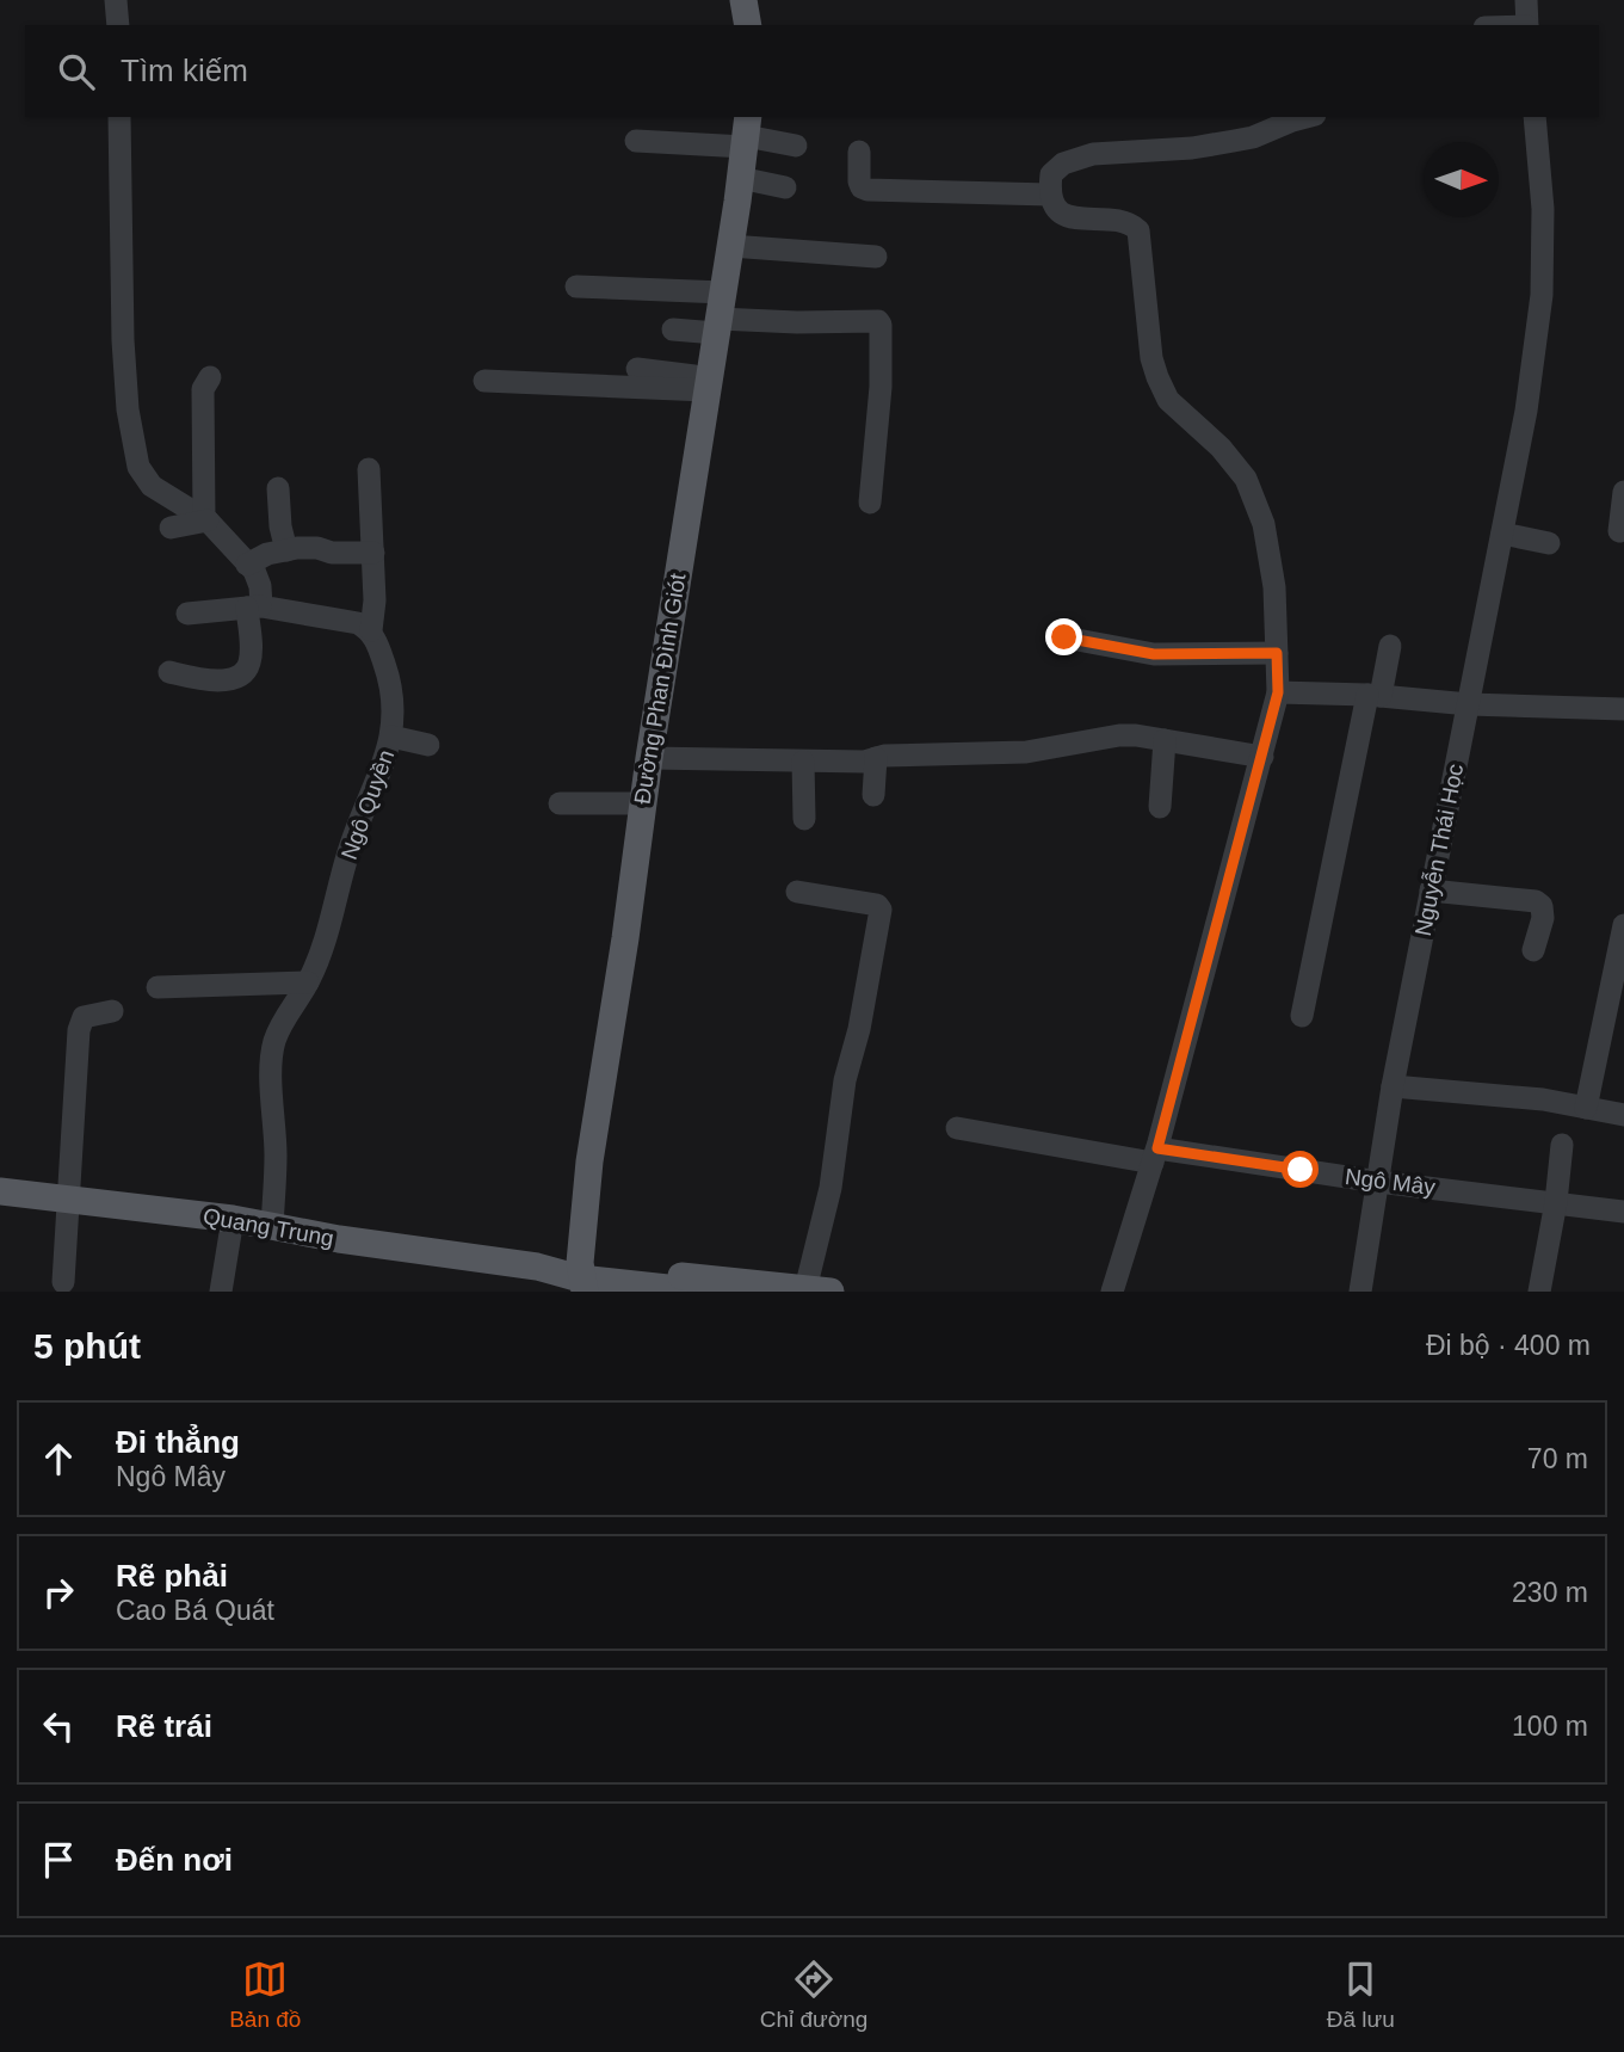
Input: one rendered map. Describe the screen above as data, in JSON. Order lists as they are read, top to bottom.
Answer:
{
  "streets": {
    "main road": ["Đường Phan Đình Giót", "Quang Trung"],
    "street": ["Ngô Quyền", "Nguyễn Thái Học", "Ngô Mây"]
  },
  "crossings": [
    ["Đường Phan Đình Giót", "Quang Trung"],
    ["Ngô Quyền", "Quang Trung"],
    ["Nguyễn Thái Học", "Ngô Mây"]
  ],
  "north": "right",
  "page": {
    "search": "Tìm kiếm",
    "heading": ["5 phút", "Đi bộ · 400 m"],
    "list": [
      ["Đi thẳng", "Ngô Mây", "70 m"],
      ["Rẽ phải", "Cao Bá Quát", "230 m"],
      ["Rẽ trái", "100 m"],
      "Đến nơi"
    ],
    "nav": ["Bản đồ", "Chỉ đường", "Đã lưu"]
  }
}
